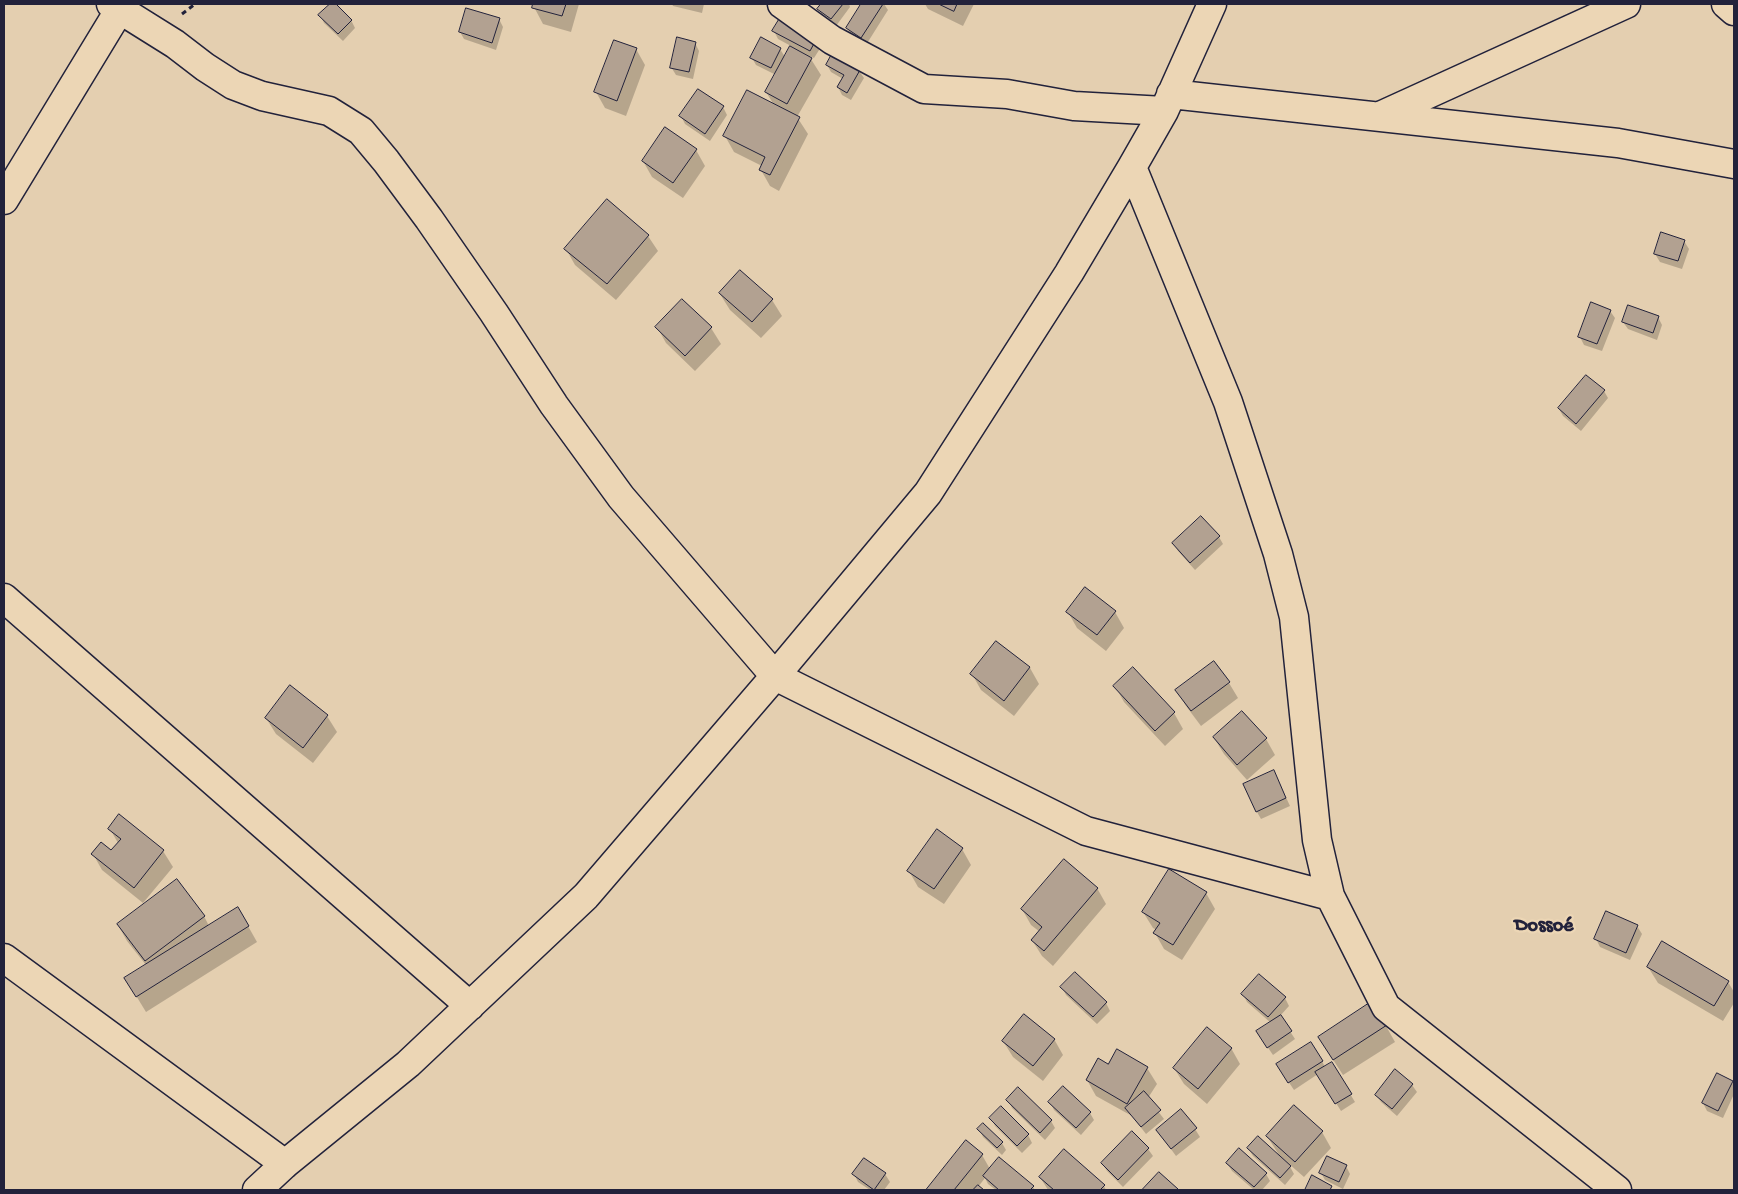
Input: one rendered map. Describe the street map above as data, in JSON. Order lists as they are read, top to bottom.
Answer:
{
  "districts": ["Dossoé"]
}
